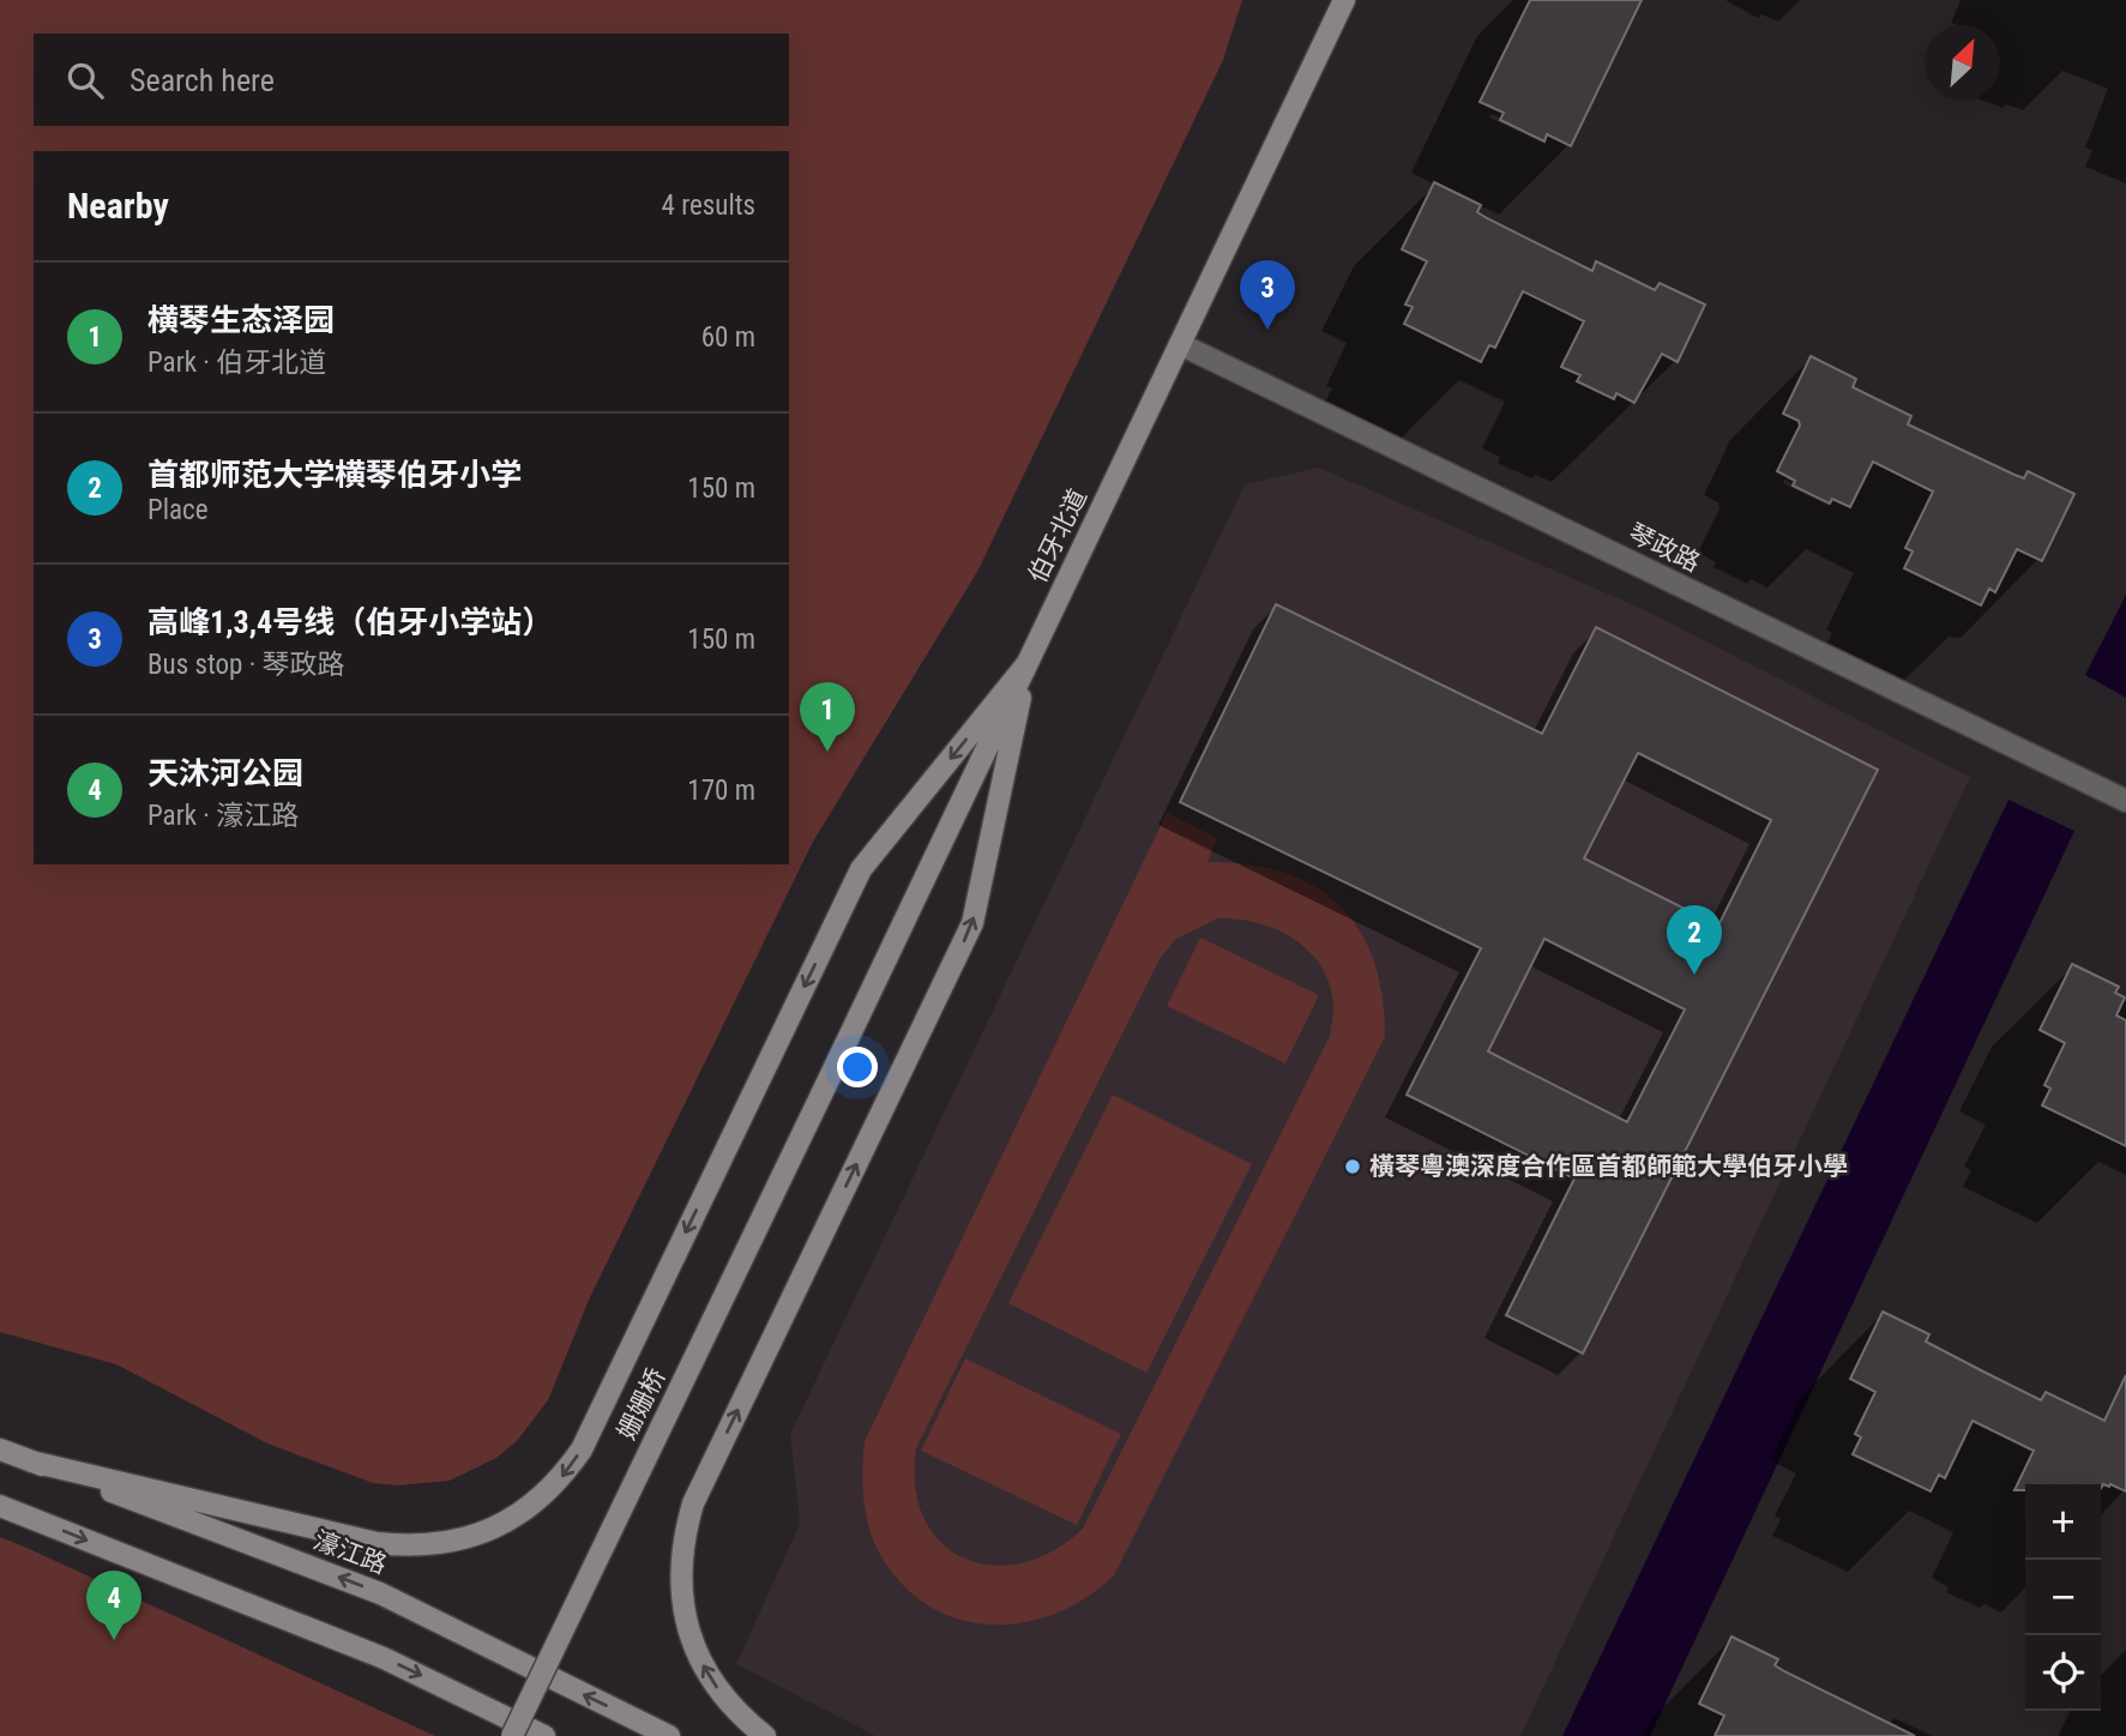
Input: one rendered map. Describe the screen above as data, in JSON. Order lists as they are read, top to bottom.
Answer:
{
  "streets": {
    "main road": ["伯牙北道", "姗姗桥", "濠江路"],
    "street": ["琴政路"]
  },
  "crossings": [
    ["伯牙北道", "琴政路"],
    ["伯牙北道", "姗姗桥"]
  ],
  "places": ["橫琴粵澳深度合作區首都師範大學伯牙小學"],
  "north": "top right",
  "page": {
    "search": "Search here",
    "heading": ["Nearby", "4 results"],
    "pins": [
      "3",
      "1",
      "2",
      "4"
    ],
    "list": [
      {
        "mark": "1",
        "name": "横琴生态泽园",
        "note": "Park · 伯牙北道",
        "value": "60 m"
      },
      {
        "mark": "2",
        "name": "首都师范大学横琴伯牙小学",
        "note": "Place",
        "value": "150 m"
      },
      {
        "mark": "3",
        "name": "高峰1,3,4号线（伯牙小学站）",
        "note": "Bus stop · 琴政路",
        "value": "150 m"
      },
      {
        "mark": "4",
        "name": "天沐河公园",
        "note": "Park · 濠江路",
        "value": "170 m"
      }
    ],
    "map_buttons": ["+", "−"]
  }
}
